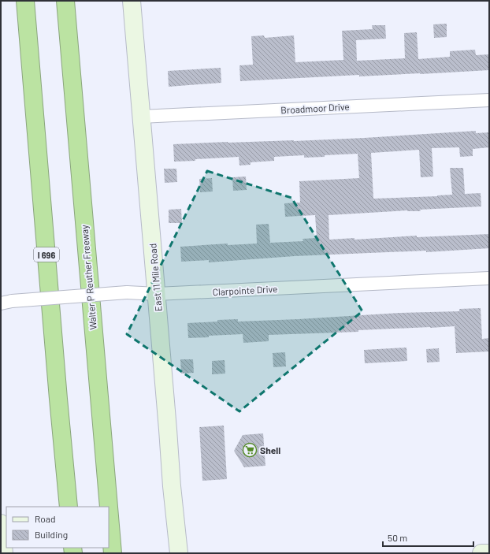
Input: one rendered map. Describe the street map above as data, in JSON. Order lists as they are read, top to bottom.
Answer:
{
  "streets": {
    "highway": ["I 696", "Walter P Reuther Freeway"],
    "main road": ["East 11 Mile Road"],
    "street": ["Broadmoor Drive", "Clarpointe Drive"]
  },
  "crossings": [
    ["Broadmoor Drive", "East 11 Mile Road"],
    ["East 11 Mile Road", "Clarpointe Drive"]
  ],
  "places": {
    "supermarket": ["Shell"]
  },
  "legend": ["Road", "Building"],
  "scale_bar": "50 m"
}
